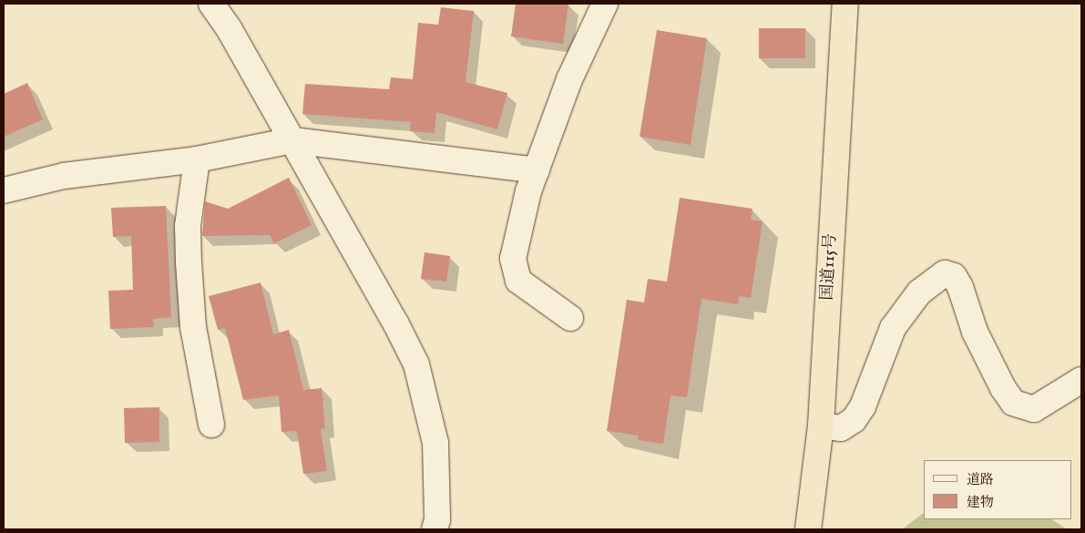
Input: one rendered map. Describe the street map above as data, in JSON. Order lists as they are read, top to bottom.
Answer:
{
  "streets": {
    "highway": ["国道115号"]
  },
  "legend": ["道路", "建物"]
}
